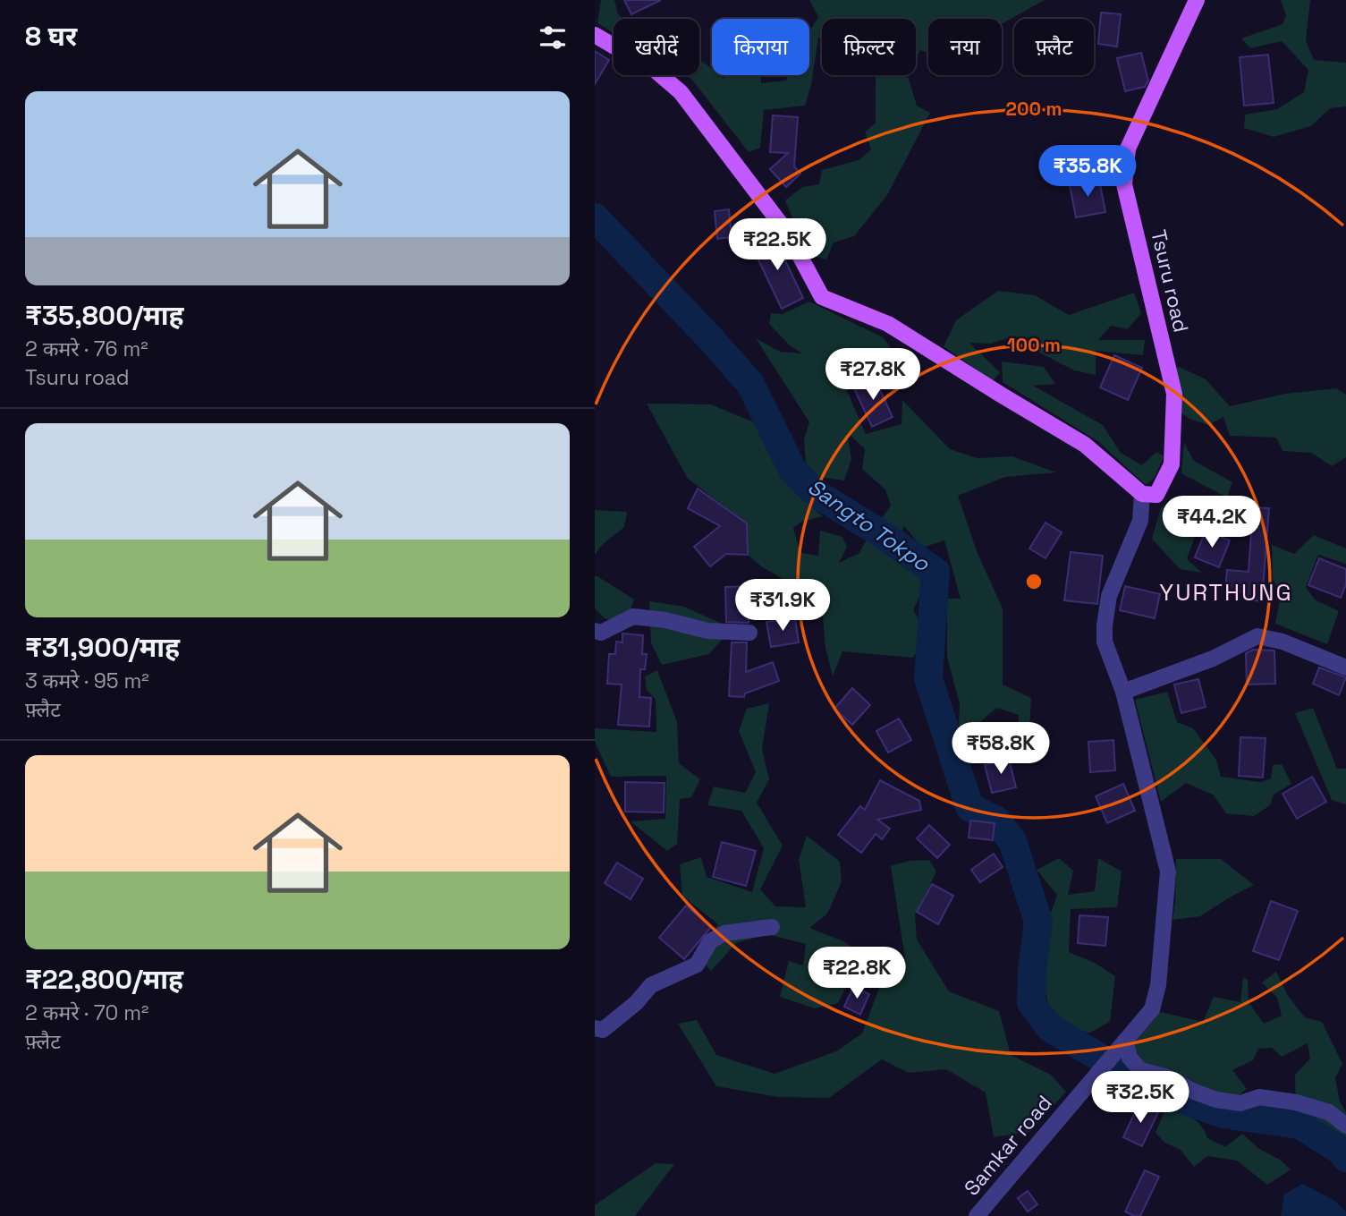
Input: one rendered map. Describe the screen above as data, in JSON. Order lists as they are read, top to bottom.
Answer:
{
  "streets": {
    "main road": ["Tsuru road"],
    "street": ["Samkar road"]
  },
  "crossings": [
    ["Tsuru road", "Samkar road"]
  ],
  "districts": ["YURTHUNG"],
  "water": ["Sangto Tokpo"],
  "page": {
    "heading": "8 घर",
    "chip": [
      "खरीदें",
      "किराया",
      "फ़िल्टर",
      "नया",
      "फ़्लैट"
    ],
    "list": [
      {
        "name": "₹35,800/माह",
        "note": "2 कमरे · 76 m² · Tsuru road"
      },
      {
        "name": "₹31,900/माह",
        "note": "3 कमरे · 95 m² · फ़्लैट"
      },
      {
        "name": "₹22,800/माह",
        "note": "2 कमरे · 70 m² · फ़्लैट"
      }
    ],
    "price": [
      "₹35.8K",
      "₹22.5K",
      "₹27.8K",
      "₹44.2K",
      "₹31.9K",
      "₹58.8K",
      "₹22.8K",
      "₹32.5K"
    ]
  },
  "rings": ["200 m", "100 m"]
}
